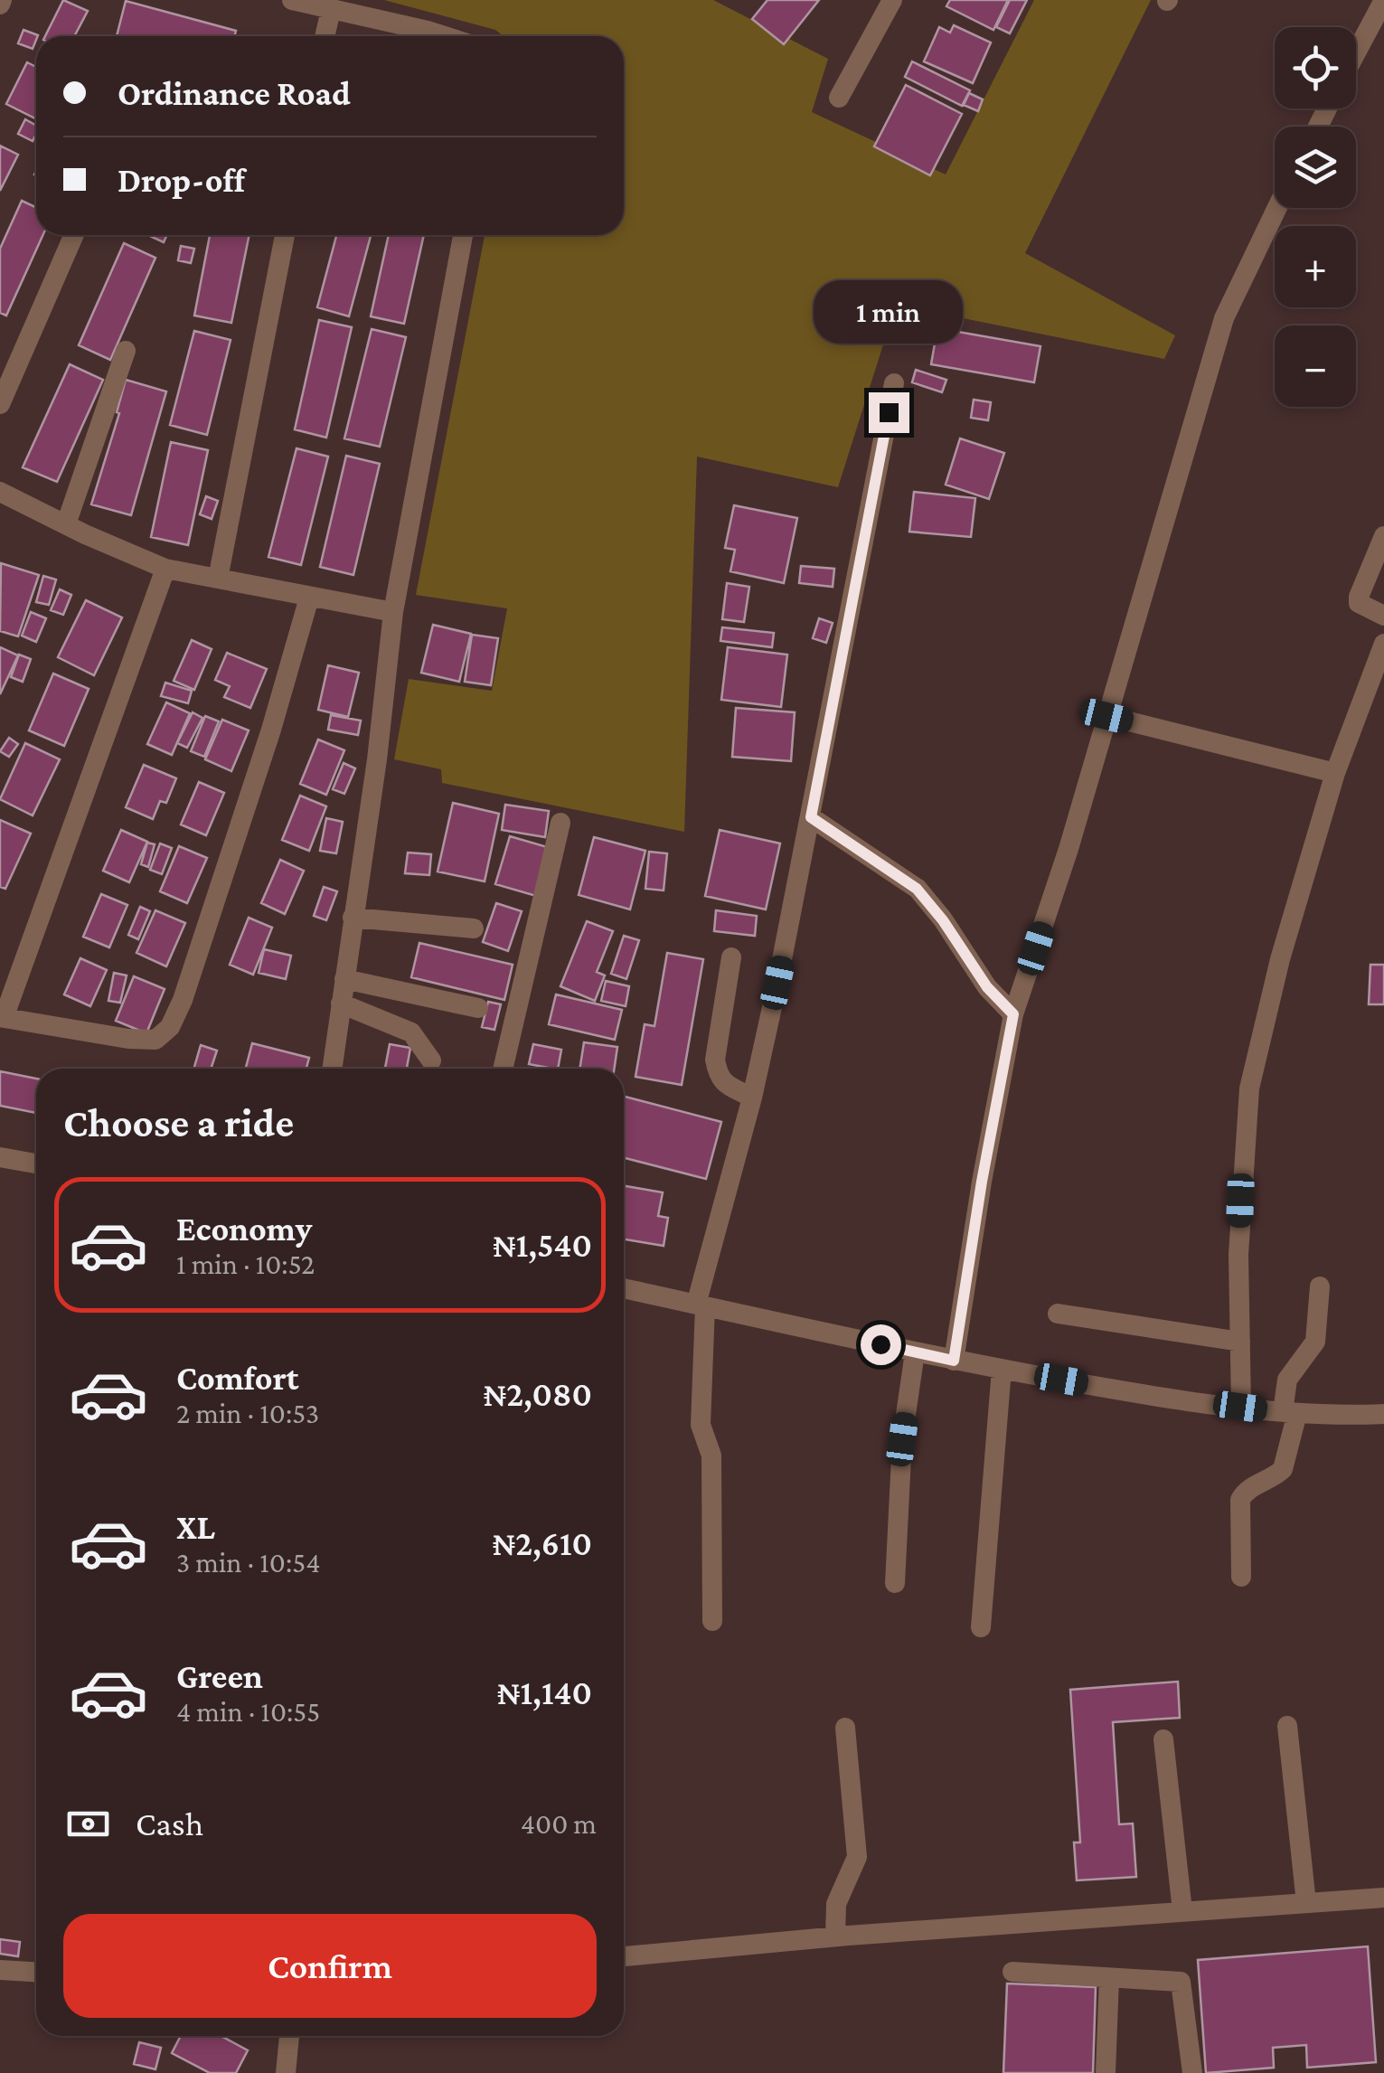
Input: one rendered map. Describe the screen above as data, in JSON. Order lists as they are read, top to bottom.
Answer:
{
  "page": {
    "map_buttons": ["+", "−"],
    "banner": ["Ordinance Road", "Drop-off"],
    "bubble": "1 min",
    "heading": "Choose a ride",
    "list": [
      {
        "name": "Economy",
        "note": "1 min · 10:52",
        "value": "₦1,540"
      },
      {
        "name": "Comfort",
        "note": "2 min · 10:53",
        "value": "₦2,080"
      },
      {
        "name": "XL",
        "note": "3 min · 10:54",
        "value": "₦2,610"
      },
      {
        "name": "Green",
        "note": "4 min · 10:55",
        "value": "₦1,140"
      }
    ],
    "pay": ["Cash", "400 m"],
    "buttons": "Confirm"
  }
}
